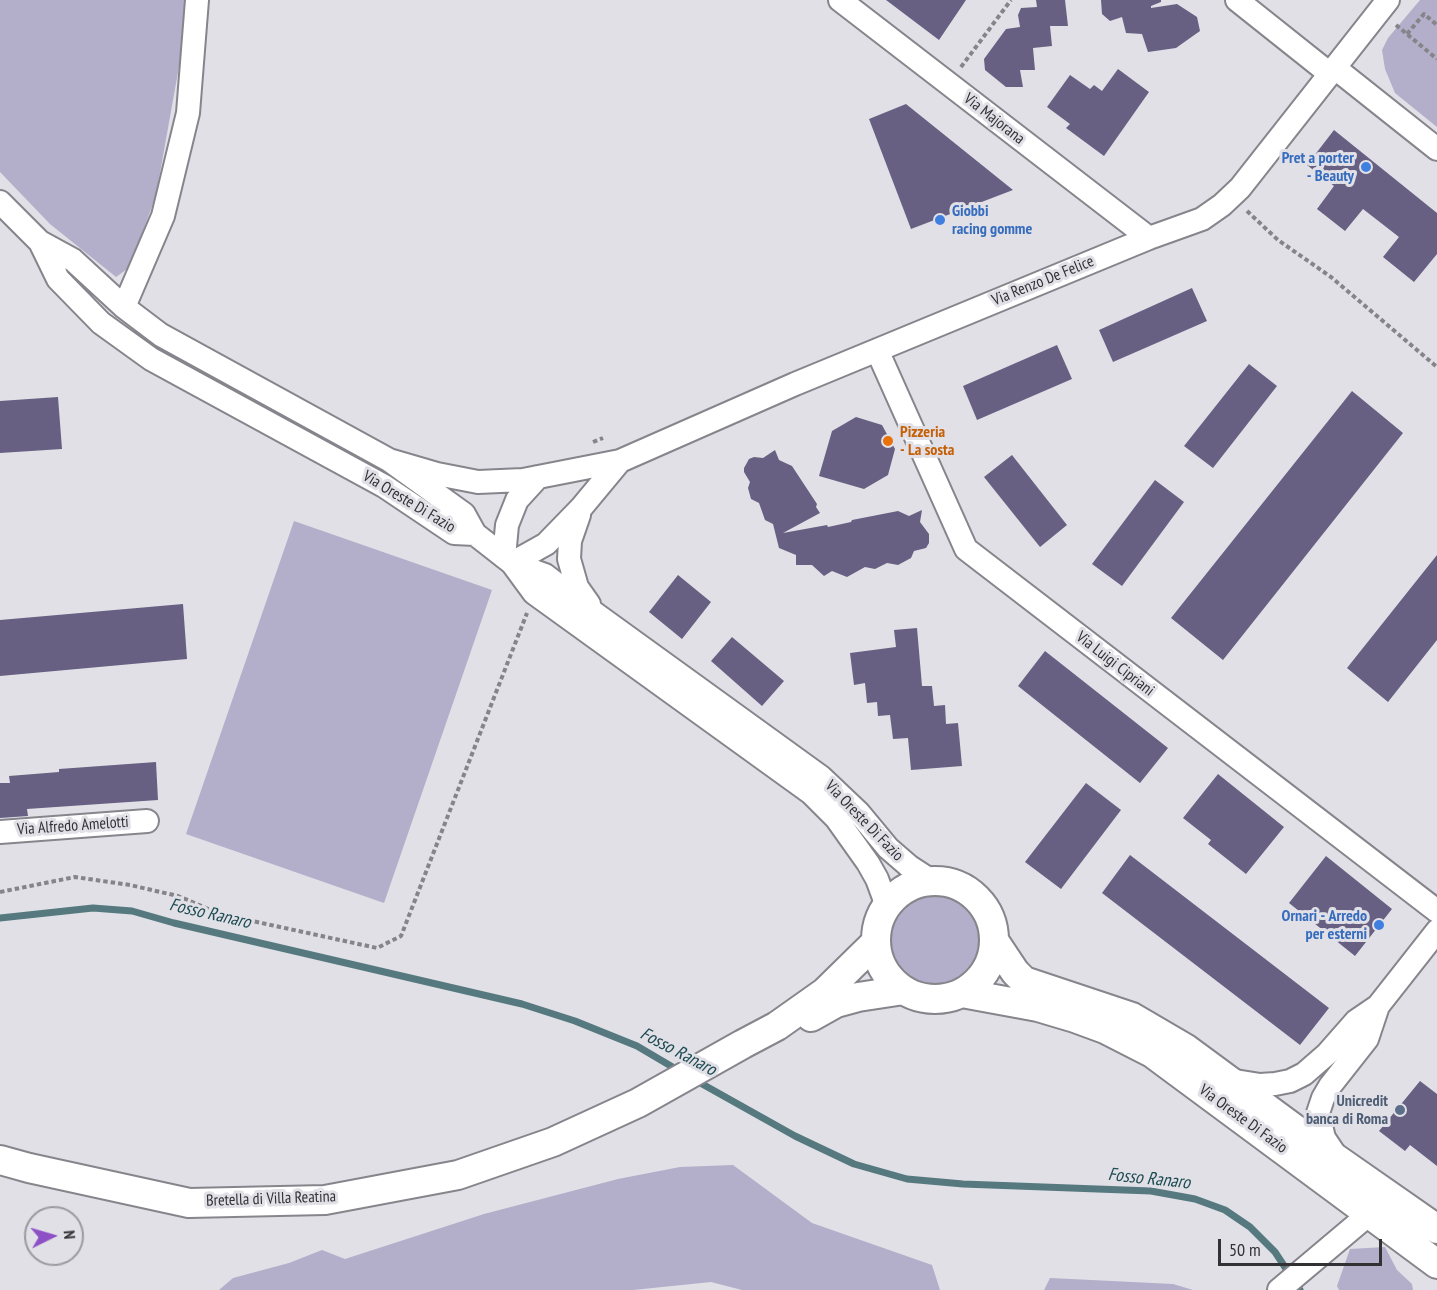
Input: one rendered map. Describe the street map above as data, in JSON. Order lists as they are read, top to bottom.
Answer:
{
  "streets": {
    "main road": ["Via Oreste Di Fazio", "Bretella di Villa Reatina"],
    "street": [
      "Via Majorana",
      "Via Renzo De Felice",
      "Via Luigi Cipriani",
      "Via Alfredo Amelotti"
    ]
  },
  "crossings": [
    ["Via Majorana", "Via Renzo De Felice"],
    ["Via Renzo De Felice", "Via Luigi Cipriani"]
  ],
  "water": ["Fosso Ranaro"],
  "places": [
    "Pret a porter - Beauty",
    "Giobbi racing gomme",
    "Pizzeria - La sosta",
    "Ornari - Arredo per esterni",
    "Unicredit banca di Roma"
  ],
  "scale_bar": "50 m",
  "north": "right"
}
